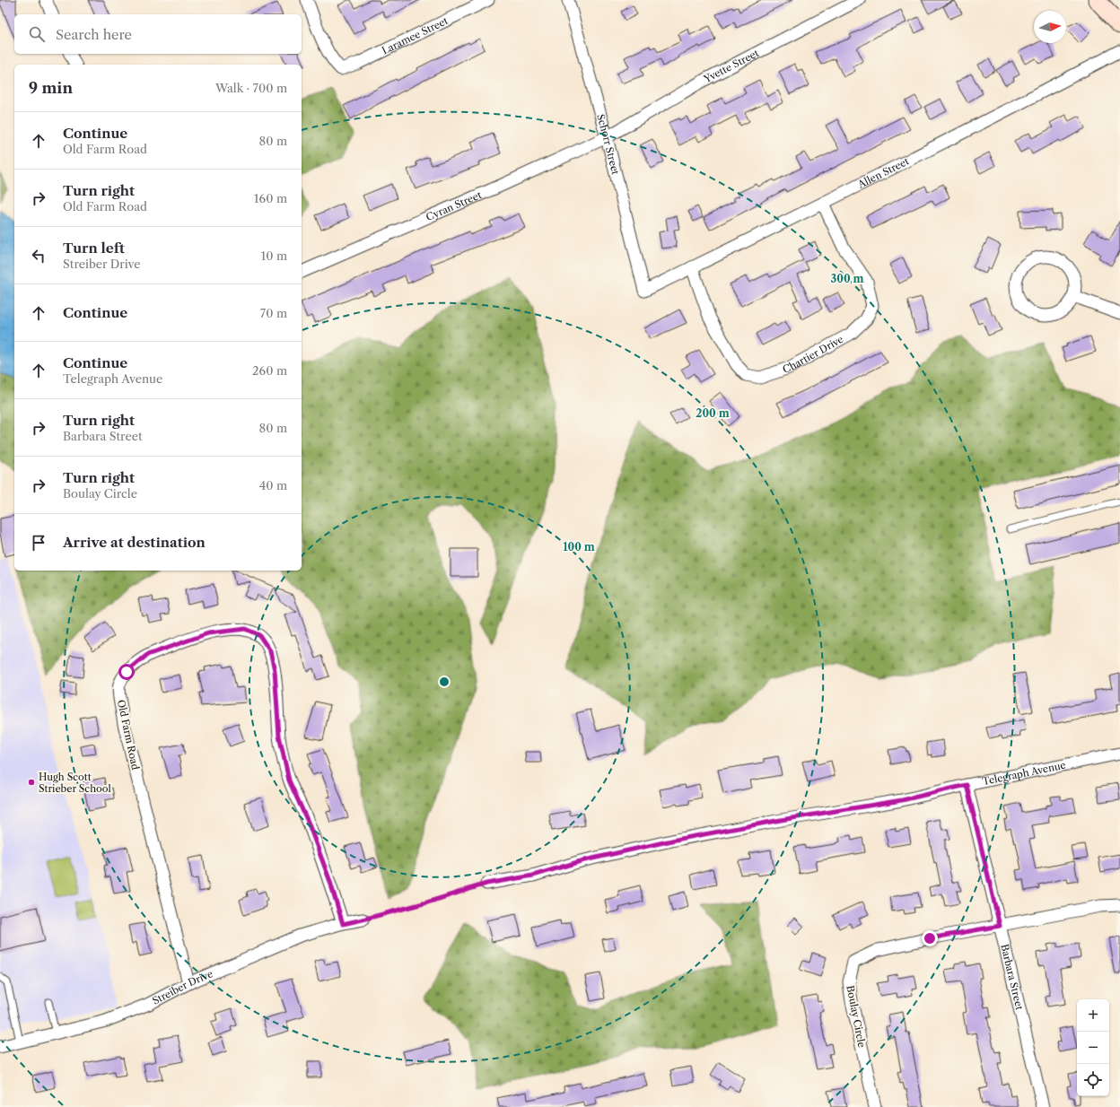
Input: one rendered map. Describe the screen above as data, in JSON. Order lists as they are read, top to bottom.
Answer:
{
  "streets": {
    "street": [
      "Laramee Street",
      "Yvette Street",
      "Schorr Street",
      "Allen Street",
      "Cyran Street",
      "Chartier Drive",
      "Old Farm Road",
      "Telegraph Avenue",
      "Barbara Street",
      "Streiber Drive",
      "Boulay Circle"
    ]
  },
  "crossings": [
    ["Yvette Street", "Schorr Street"],
    ["Yvette Street", "Cyran Street"],
    ["Schorr Street", "Allen Street"],
    ["Schorr Street", "Cyran Street"],
    ["Allen Street", "Chartier Drive"],
    ["Old Farm Road", "Streiber Drive"],
    ["Telegraph Avenue", "Barbara Street"],
    ["Barbara Street", "Boulay Circle"]
  ],
  "places": ["Hugh Scott Strieber School"],
  "north": "right",
  "page": {
    "search": "Search here",
    "heading": ["9 min", "Walk · 700 m"],
    "list": [
      ["Continue", "Old Farm Road", "80 m"],
      ["Turn right", "Old Farm Road", "160 m"],
      ["Turn left", "Streiber Drive", "10 m"],
      ["Continue", "70 m"],
      ["Continue", "Telegraph Avenue", "260 m"],
      ["Turn right", "Barbara Street", "80 m"],
      ["Turn right", "Boulay Circle", "40 m"],
      "Arrive at destination"
    ],
    "map_buttons": ["+", "−"]
  },
  "rings": ["300 m", "200 m", "100 m"]
}
